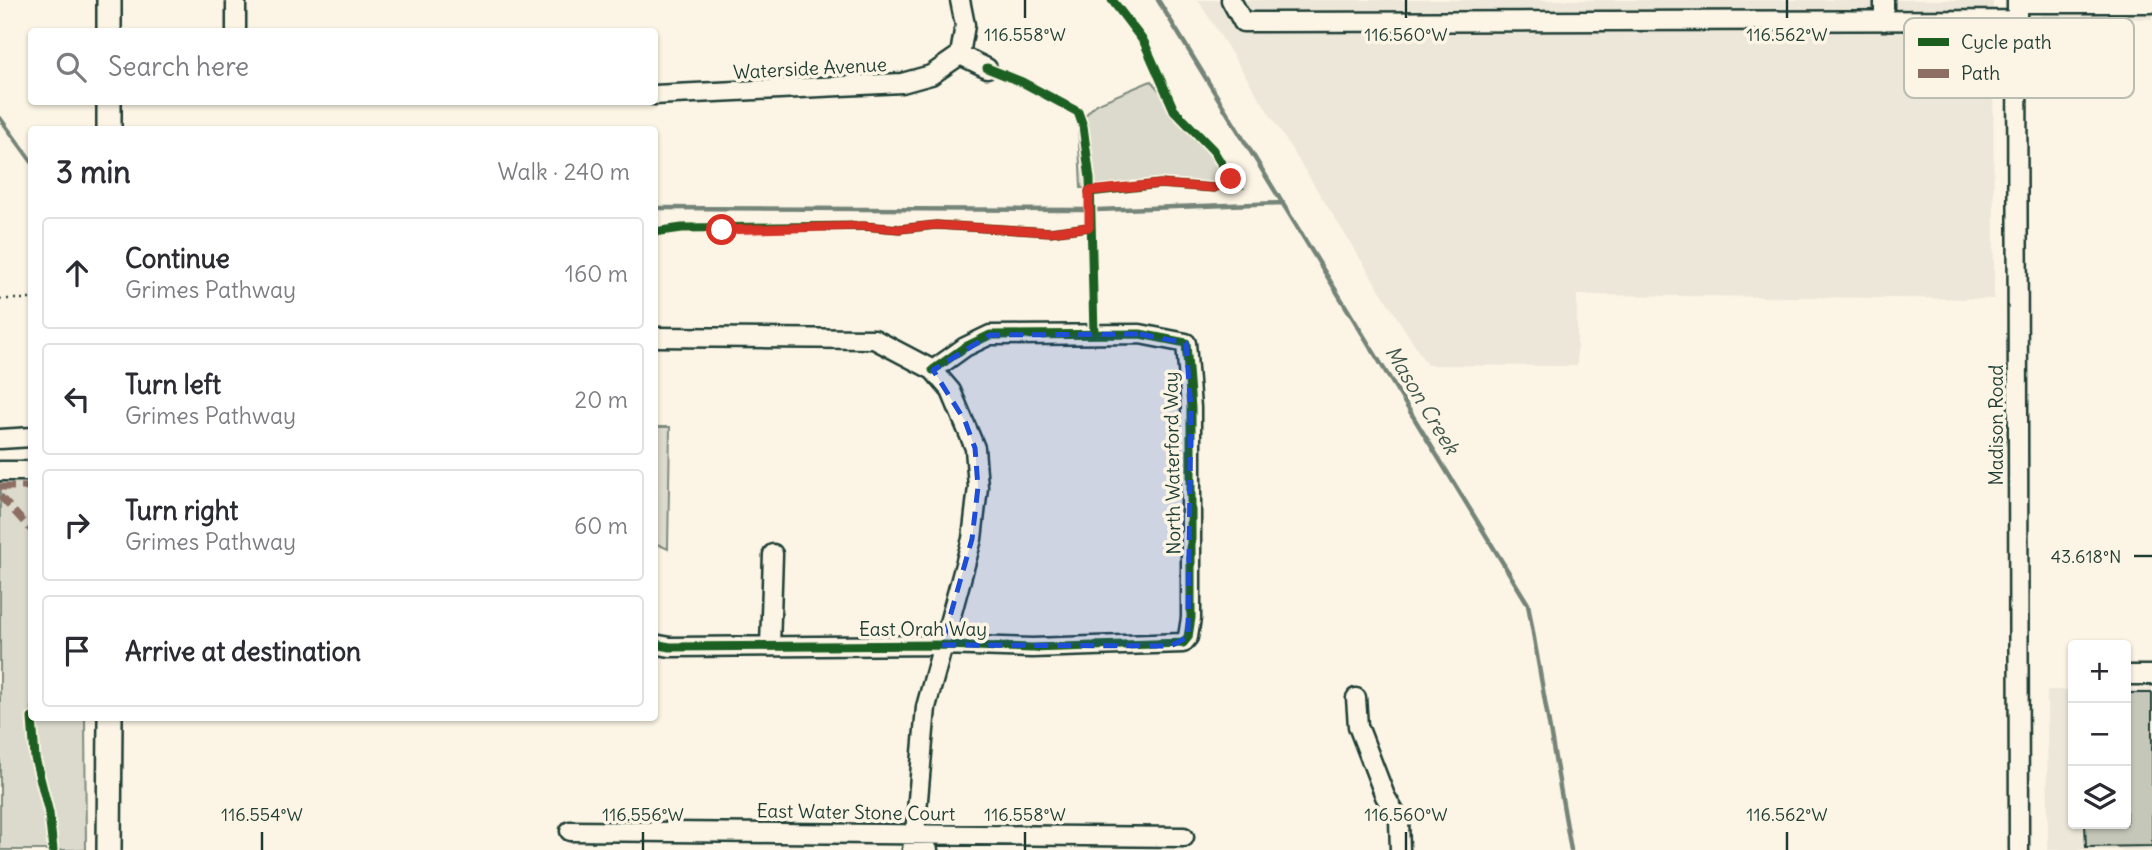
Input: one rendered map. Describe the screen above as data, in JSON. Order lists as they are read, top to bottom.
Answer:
{
  "streets": {
    "street": [
      "Waterside Avenue",
      "Madison Road",
      "North Waterford Way",
      "East Orah Way",
      "East Water Stone Court"
    ]
  },
  "crossings": [
    ["North Waterford Way", "East Orah Way"]
  ],
  "water": ["Mason Creek"],
  "legend": ["Cycle path", "Path"],
  "page": {
    "search": "Search here",
    "heading": ["3 min", "Walk · 240 m"],
    "list": [
      ["Continue", "Grimes Pathway", "160 m"],
      ["Turn left", "Grimes Pathway", "20 m"],
      ["Turn right", "Grimes Pathway", "60 m"],
      "Arrive at destination"
    ],
    "map_buttons": ["+", "−"]
  },
  "coordinates": [
    "116.558°W",
    "116.560°W",
    "116.562°W",
    "43.618°N",
    "116.554°W",
    "116.556°W"
  ]
}
